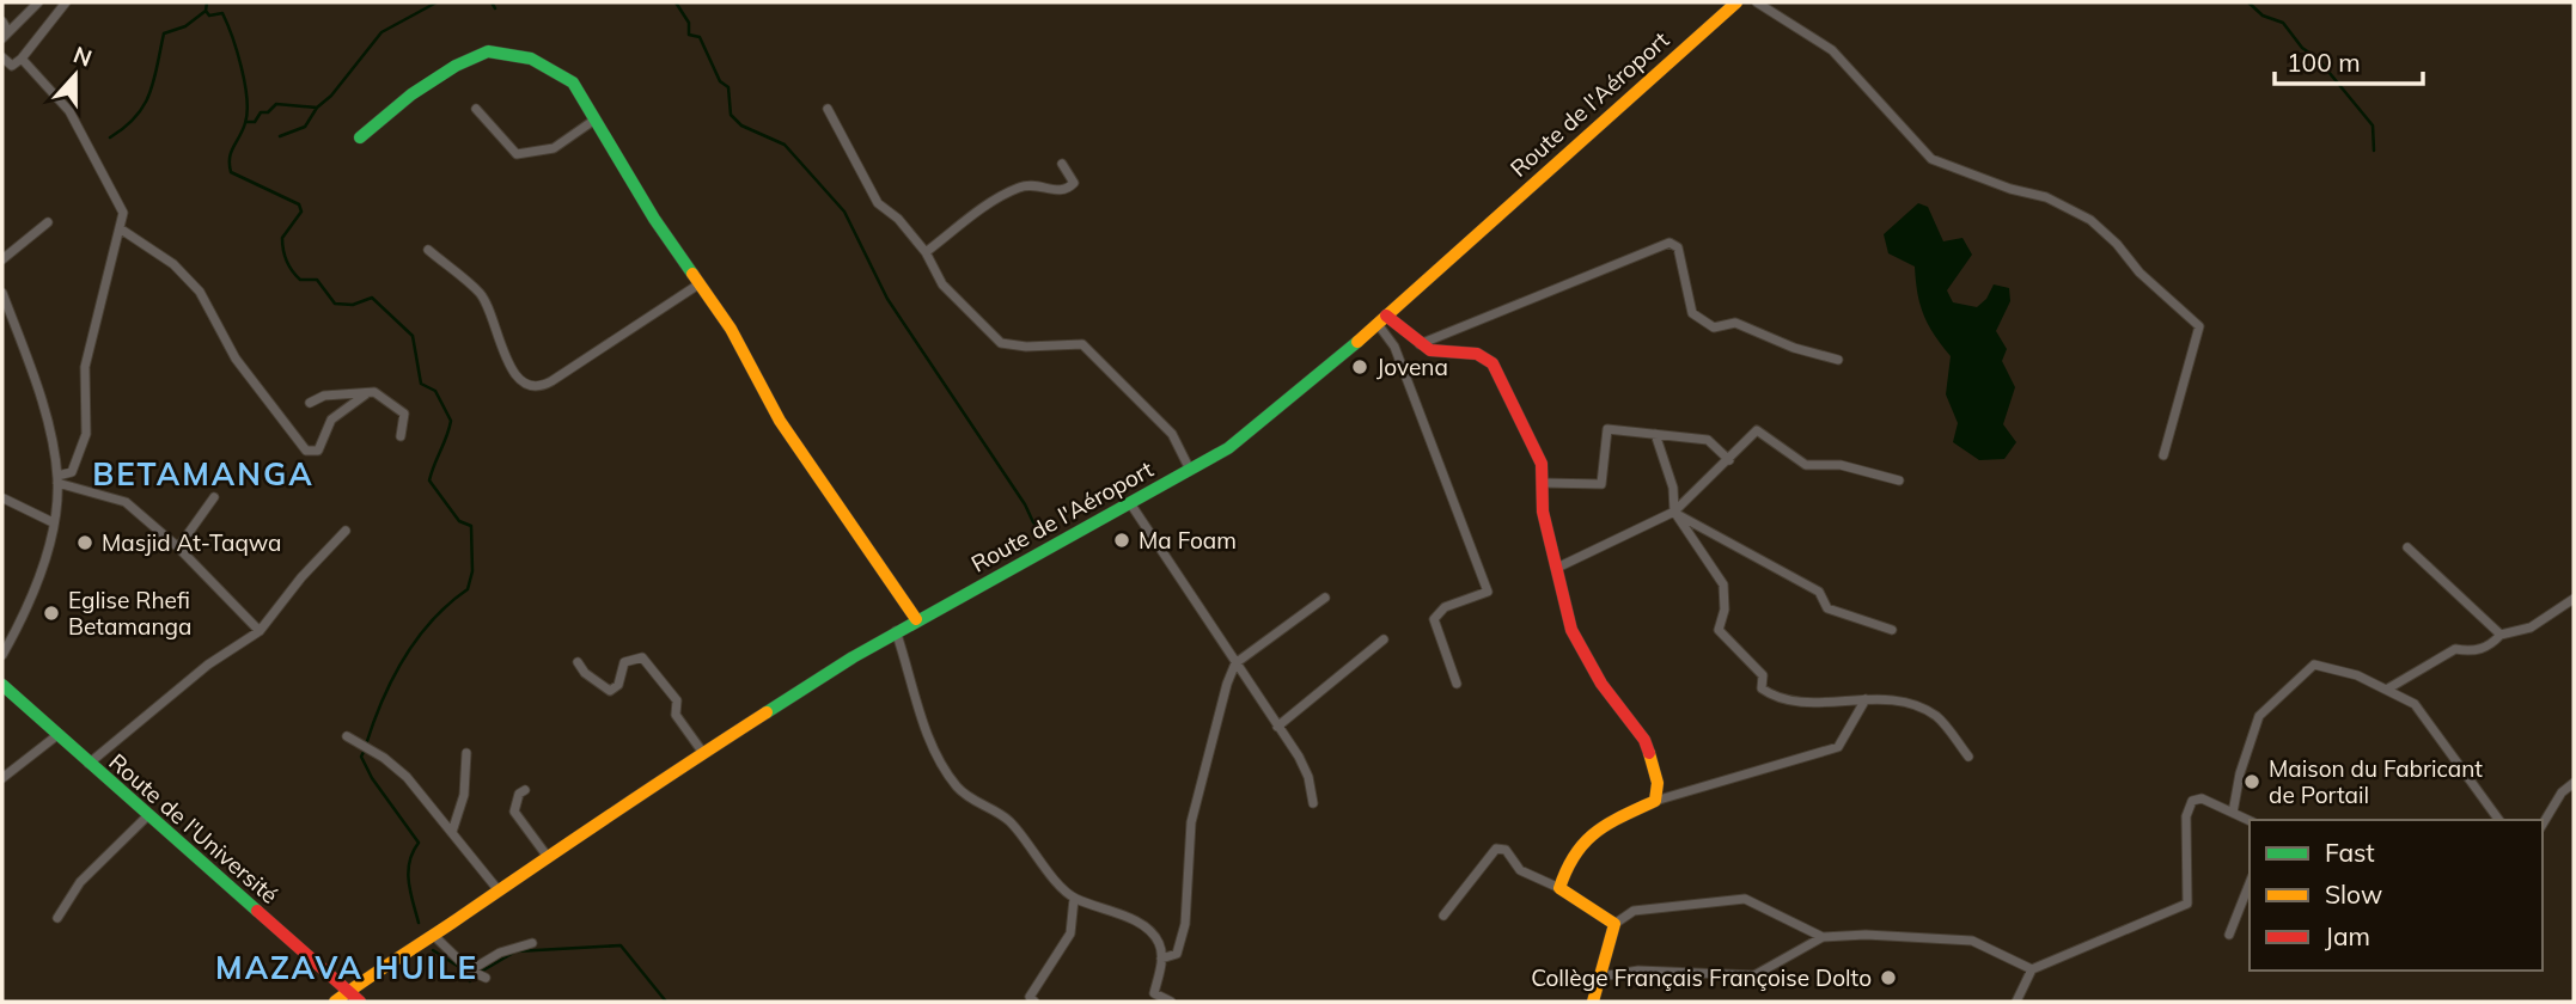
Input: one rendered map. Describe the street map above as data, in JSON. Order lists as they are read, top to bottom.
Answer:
{
  "streets": {
    "street": ["Route de l'Aéroport", "Route de l'Université"]
  },
  "crossings": [
    ["Route de l'Aéroport", "Route de l'Université"]
  ],
  "districts": ["BETAMANGA", "MAZAVA HUILE"],
  "places": [
    "Jovena",
    "Ma Foam",
    "Masjid At-Taqwa",
    "Eglise Rhefi Betamanga",
    "Maison du Fabricant de Portail",
    "Collège Français Françoise Dolto"
  ],
  "legend": ["Fast", "Slow", "Jam"],
  "scale_bar": "100 m",
  "north": "top"
}
